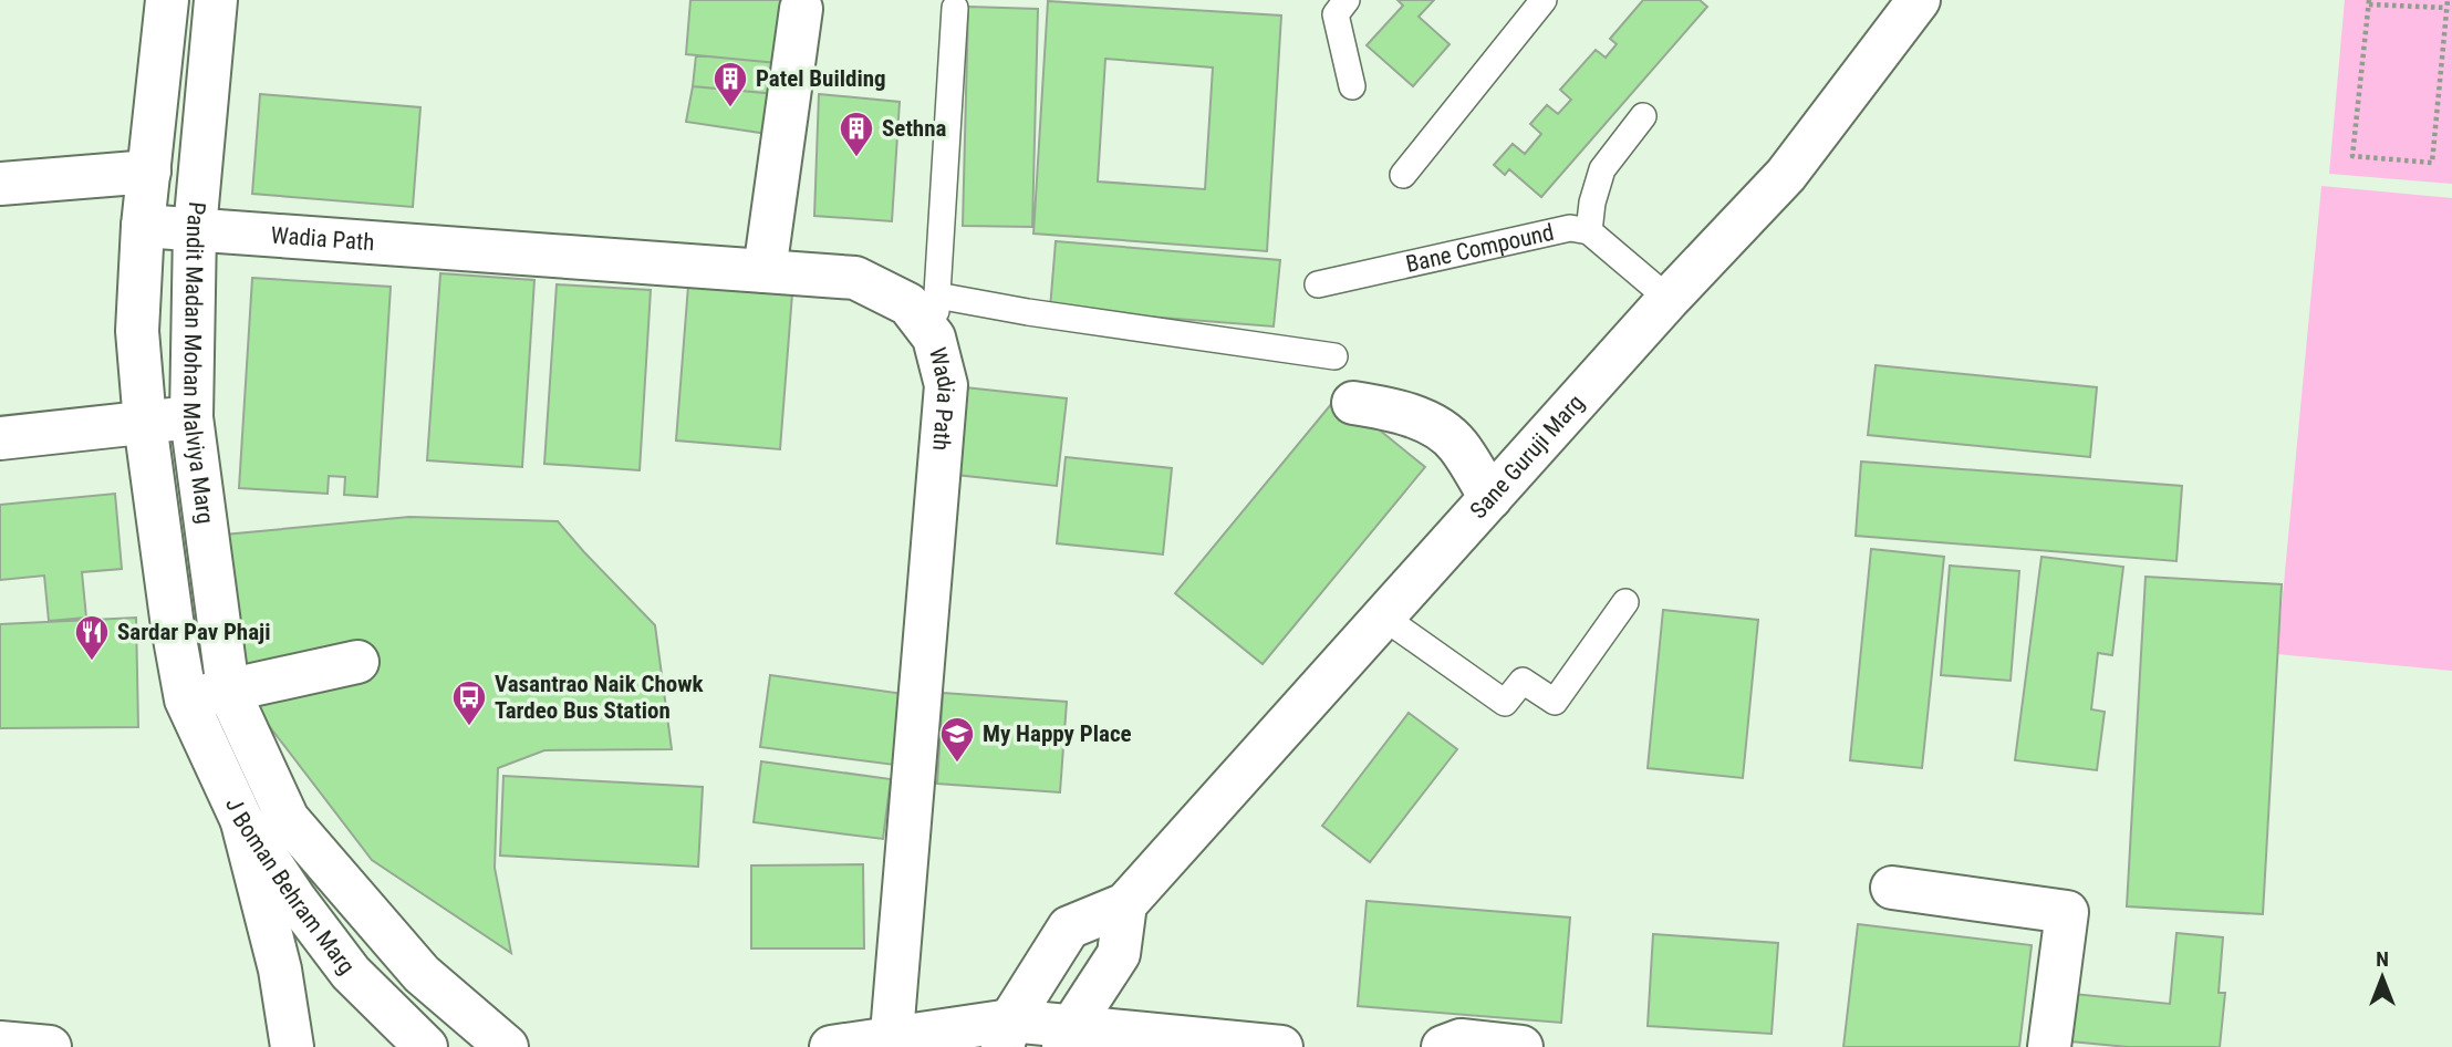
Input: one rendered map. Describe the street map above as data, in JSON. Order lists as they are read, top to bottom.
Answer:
{
  "streets": {
    "street": [
      "Wadia Path",
      "Pandit Madan Mohan Malviya Marg",
      "Sane Guruji Marg",
      "J Boman Behram Marg"
    ],
    "lane": ["Bane Compound"]
  },
  "crossings": [
    ["Wadia Path", "Pandit Madan Mohan Malviya Marg"],
    ["Bane Compound", "Sane Guruji Marg"],
    ["Pandit Madan Mohan Malviya Marg", "J Boman Behram Marg"]
  ],
  "places": {
    "building": ["Patel Building", "Sethna"],
    "restaurant": ["Sardar Pav Phaji"],
    "bus stop": ["Vasantrao Naik Chowk Tardeo Bus Station"],
    "school or university": ["My Happy Place"]
  },
  "north": "top"
}
